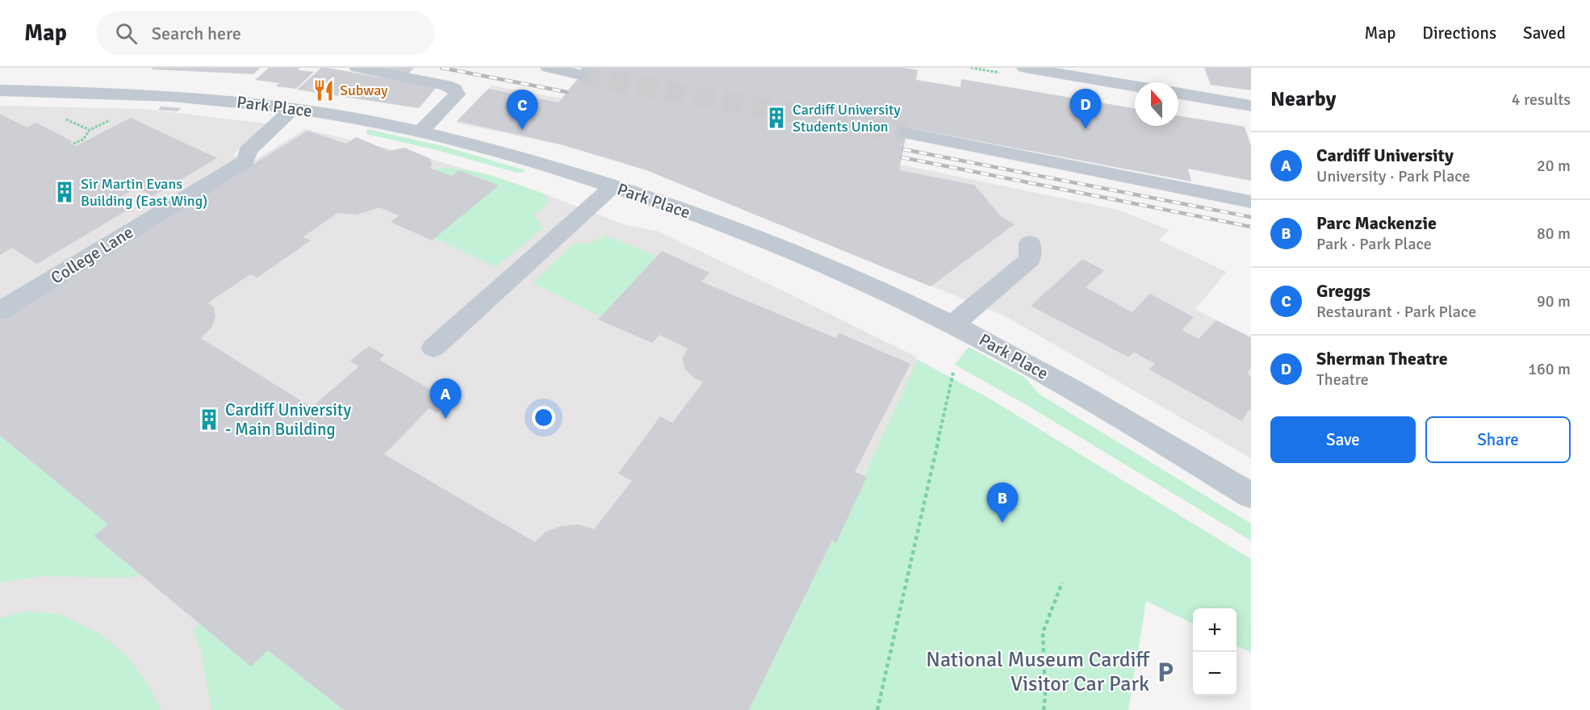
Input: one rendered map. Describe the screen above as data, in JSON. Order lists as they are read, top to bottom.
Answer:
{
  "streets": {
    "street": ["Park Place", "College Lane"]
  },
  "crossings": [
    ["Park Place", "College Lane"]
  ],
  "places": {
    "restaurant": ["Subway"],
    "building": ["Cardiff University Students Union", "Sir Martin Evans Building (East Wing)", "Cardiff University - Main Building"],
    "parking": ["National Museum Cardiff Visitor Car Park"]
  },
  "north": "top",
  "page": {
    "header": "Map",
    "search": "Search here",
    "nav": ["Map", "Directions", "Saved"],
    "heading": ["Nearby", "4 results"],
    "pins": [
      "D",
      "C",
      "A",
      "B"
    ],
    "list": [
      {
        "mark": "A",
        "name": "Cardiff University",
        "note": "University · Park Place",
        "value": "20 m"
      },
      {
        "mark": "B",
        "name": "Parc Mackenzie",
        "note": "Park · Park Place",
        "value": "80 m"
      },
      {
        "mark": "C",
        "name": "Greggs",
        "note": "Restaurant · Park Place",
        "value": "90 m"
      },
      {
        "mark": "D",
        "name": "Sherman Theatre",
        "note": "Theatre",
        "value": "160 m"
      }
    ],
    "buttons": ["Save", "Share"],
    "map_buttons": ["+", "−"]
  }
}
